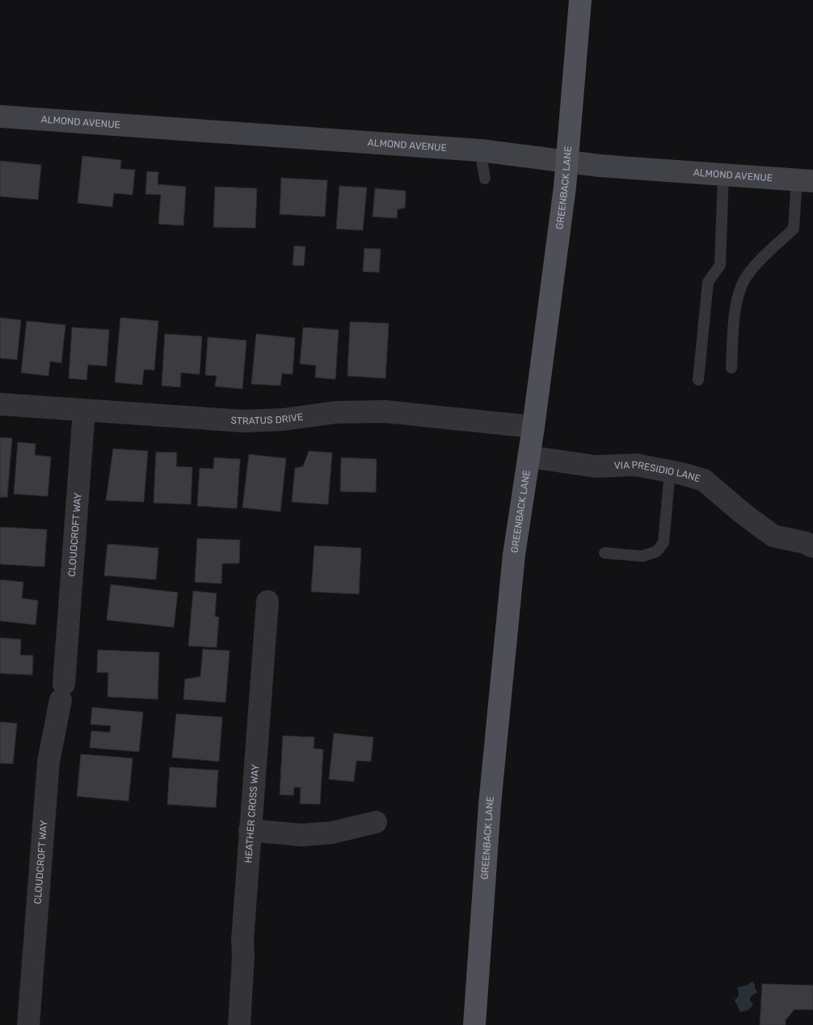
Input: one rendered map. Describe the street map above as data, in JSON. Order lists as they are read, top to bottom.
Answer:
{
  "streets": {
    "main road": ["GREENBACK LANE"],
    "street": [
      "ALMOND AVENUE",
      "STRATUS DRIVE",
      "VIA PRESIDIO LANE",
      "CLOUDCROFT WAY",
      "HEATHER CROSS WAY"
    ]
  },
  "crossings": [
    ["ALMOND AVENUE", "GREENBACK LANE"],
    ["GREENBACK LANE", "STRATUS DRIVE"],
    ["GREENBACK LANE", "VIA PRESIDIO LANE"],
    ["STRATUS DRIVE", "CLOUDCROFT WAY"]
  ]
}
